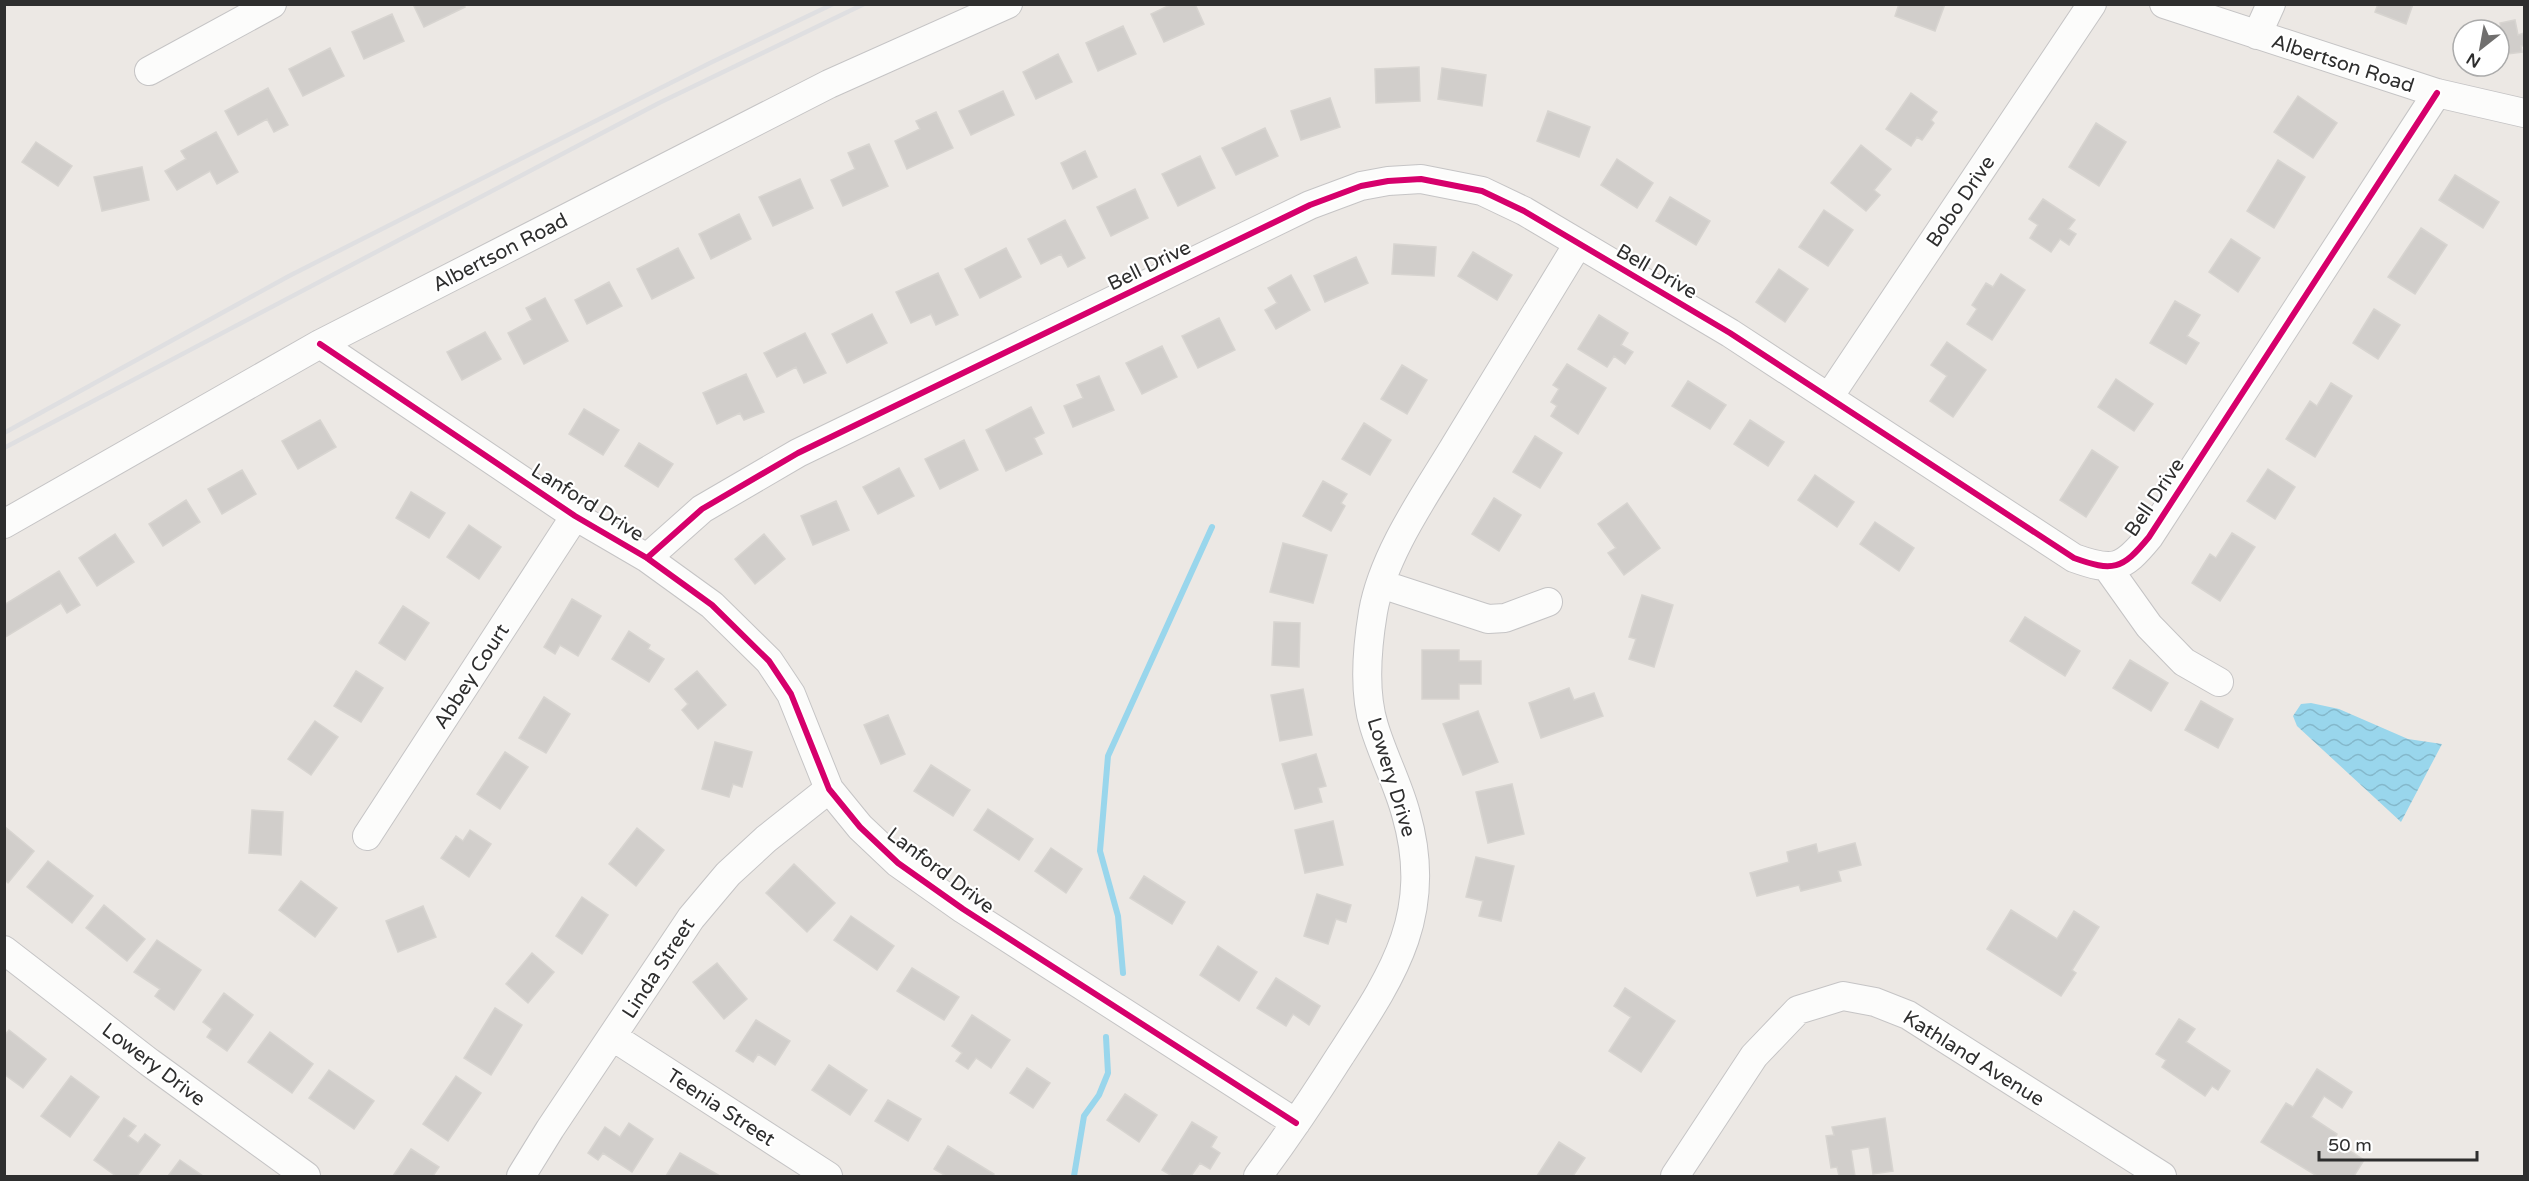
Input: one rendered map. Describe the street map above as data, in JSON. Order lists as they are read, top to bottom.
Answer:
{
  "streets": {
    "street": [
      "Albertson Road",
      "Bobo Drive",
      "Bell Drive",
      "Lanford Drive",
      "Abbey Court",
      "Lowery Drive",
      "Linda Street",
      "Kathland Avenue",
      "Teenia Street"
    ]
  },
  "crossings": [
    ["Albertson Road", "Bell Drive"],
    ["Albertson Road", "Lanford Drive"],
    ["Bobo Drive", "Bell Drive"],
    ["Bell Drive", "Lanford Drive"],
    ["Bell Drive", "Lowery Drive"],
    ["Lanford Drive", "Abbey Court"],
    ["Lanford Drive", "Lowery Drive"],
    ["Lanford Drive", "Linda Street"],
    ["Linda Street", "Teenia Street"]
  ],
  "scale_bar": "50 m",
  "north": "bottom left"
}
